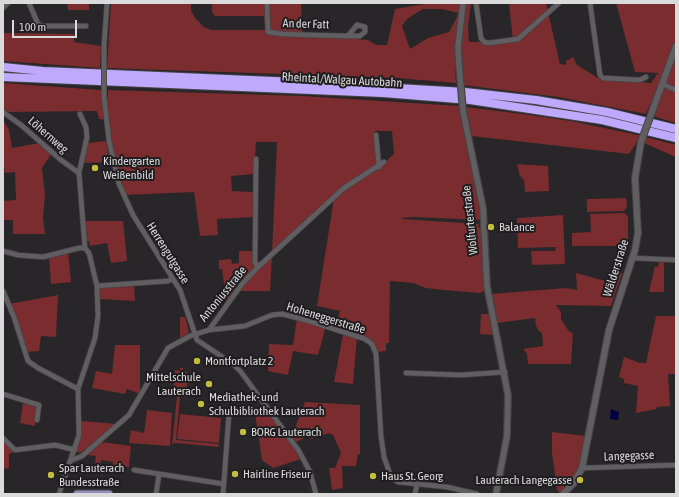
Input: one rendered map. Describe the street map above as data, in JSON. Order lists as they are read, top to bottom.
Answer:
{
  "streets": {
    "highway": ["Rheintal/Walgau Autobahn"],
    "main road": ["Wälderstraße"],
    "street": [
      "An der Fatt",
      "Löhernweg",
      "Wolfurterstraße",
      "Herrengutgasse",
      "Antoniusstraße",
      "Hoheneggerstraße",
      "Langegasse"
    ]
  },
  "crossings": [
    ["Herrengutgasse", "Antoniusstraße"],
    ["Wälderstraße", "Langegasse"],
    ["Antoniusstraße", "Hoheneggerstraße"]
  ],
  "places": [
    "Kindergarten Weißenbild",
    "Balance",
    "Montfortplatz 2",
    "Mittelschule Lauterach",
    "Mediathek- und Schulbibliothek Lauterach",
    "BORG Lauterach",
    "Hairline Friseur",
    "Spar Lauterach Bundesstraße",
    "Haus St. Georg",
    "Lauterach Langegasse"
  ],
  "scale_bar": "100 m"
}
